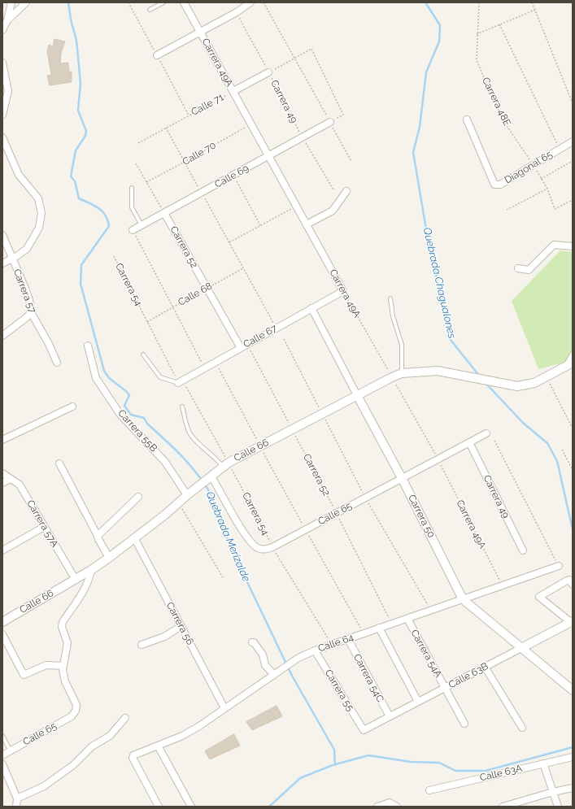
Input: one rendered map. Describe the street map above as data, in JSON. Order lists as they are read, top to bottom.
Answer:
{
  "streets": {
    "street": [
      "Carrera 49A",
      "Carrera 49",
      "Calle 71",
      "Diagonal 65",
      "Calle 69",
      "Carrera 52",
      "Carrera 57",
      "Calle 67",
      "Carrera 55B",
      "Calle 66",
      "Calle 65",
      "Carrera 50",
      "Carrera 57A",
      "Carrera 56",
      "Calle 64",
      "Carrera 54A",
      "Calle 63B",
      "Carrera 54C",
      "Carrera 55",
      "Calle 63A"
    ],
    "path": [
      "Carrera 48E",
      "Calle 70",
      "Carrera 54",
      "Calle 68"
    ]
  },
  "crossings": [
    ["Carrera 49A", "Calle 71"],
    ["Carrera 49A", "Calle 70"],
    ["Carrera 49A", "Calle 69"],
    ["Carrera 49A", "Calle 67"],
    ["Carrera 49A", "Calle 66"],
    ["Carrera 49A", "Calle 65"],
    ["Carrera 49A", "Calle 64"],
    ["Carrera 49", "Calle 71"],
    ["Carrera 49", "Calle 69"],
    ["Carrera 49", "Calle 65"],
    ["Carrera 48E", "Diagonal 65"],
    ["Calle 69", "Carrera 52"],
    ["Carrera 52", "Calle 68"],
    ["Carrera 52", "Calle 67"],
    ["Carrera 52", "Calle 66"],
    ["Carrera 52", "Calle 65"],
    ["Carrera 52", "Calle 64"],
    ["Carrera 54", "Calle 68"],
    ["Carrera 54", "Calle 67"],
    ["Carrera 54", "Calle 66"],
    ["Carrera 54", "Calle 65"],
    ["Carrera 54", "Calle 64"],
    ["Calle 67", "Carrera 50"],
    ["Carrera 55B", "Calle 66"],
    ["Calle 66", "Calle 65"],
    ["Calle 66", "Carrera 50"],
    ["Calle 66", "Carrera 57A"],
    ["Calle 66", "Carrera 56"],
    ["Calle 65", "Carrera 50"],
    ["Carrera 50", "Calle 64"],
    ["Carrera 50", "Calle 63B"],
    ["Carrera 56", "Calle 64"],
    ["Calle 64", "Carrera 54A"],
    ["Calle 64", "Carrera 54C"],
    ["Calle 64", "Carrera 55"],
    ["Carrera 54A", "Calle 63B"],
    ["Calle 63B", "Carrera 54C"],
    ["Calle 63B", "Carrera 55"]
  ],
  "water": ["Quebrada Chagualones", "Quebrada Merizalde"]
}
